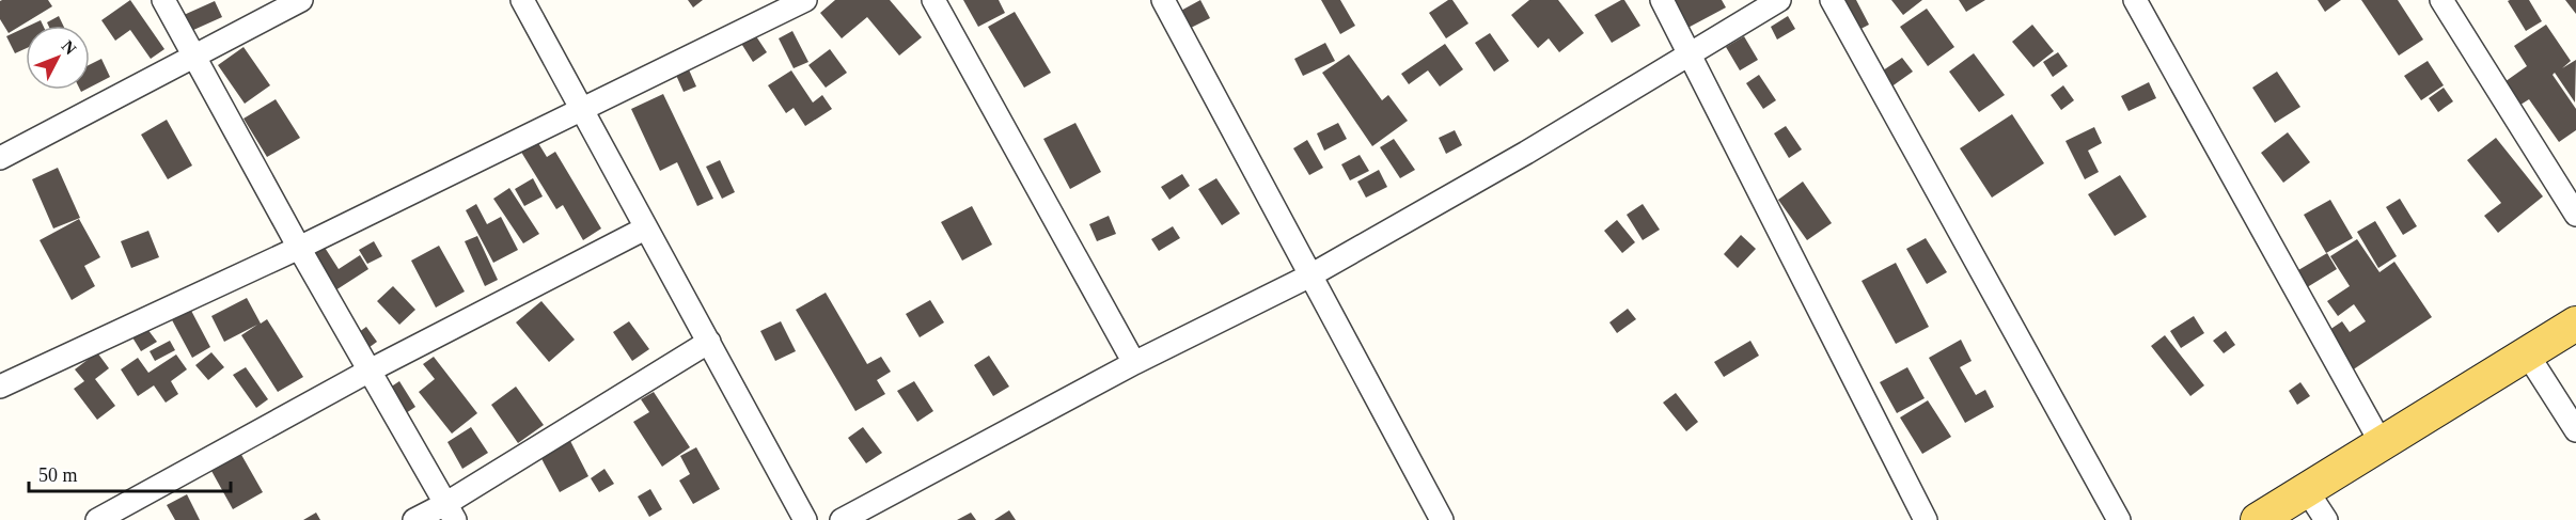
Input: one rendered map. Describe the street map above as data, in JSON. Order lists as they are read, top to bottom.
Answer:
{
  "scale_bar": "50 m",
  "north": "top right"
}
